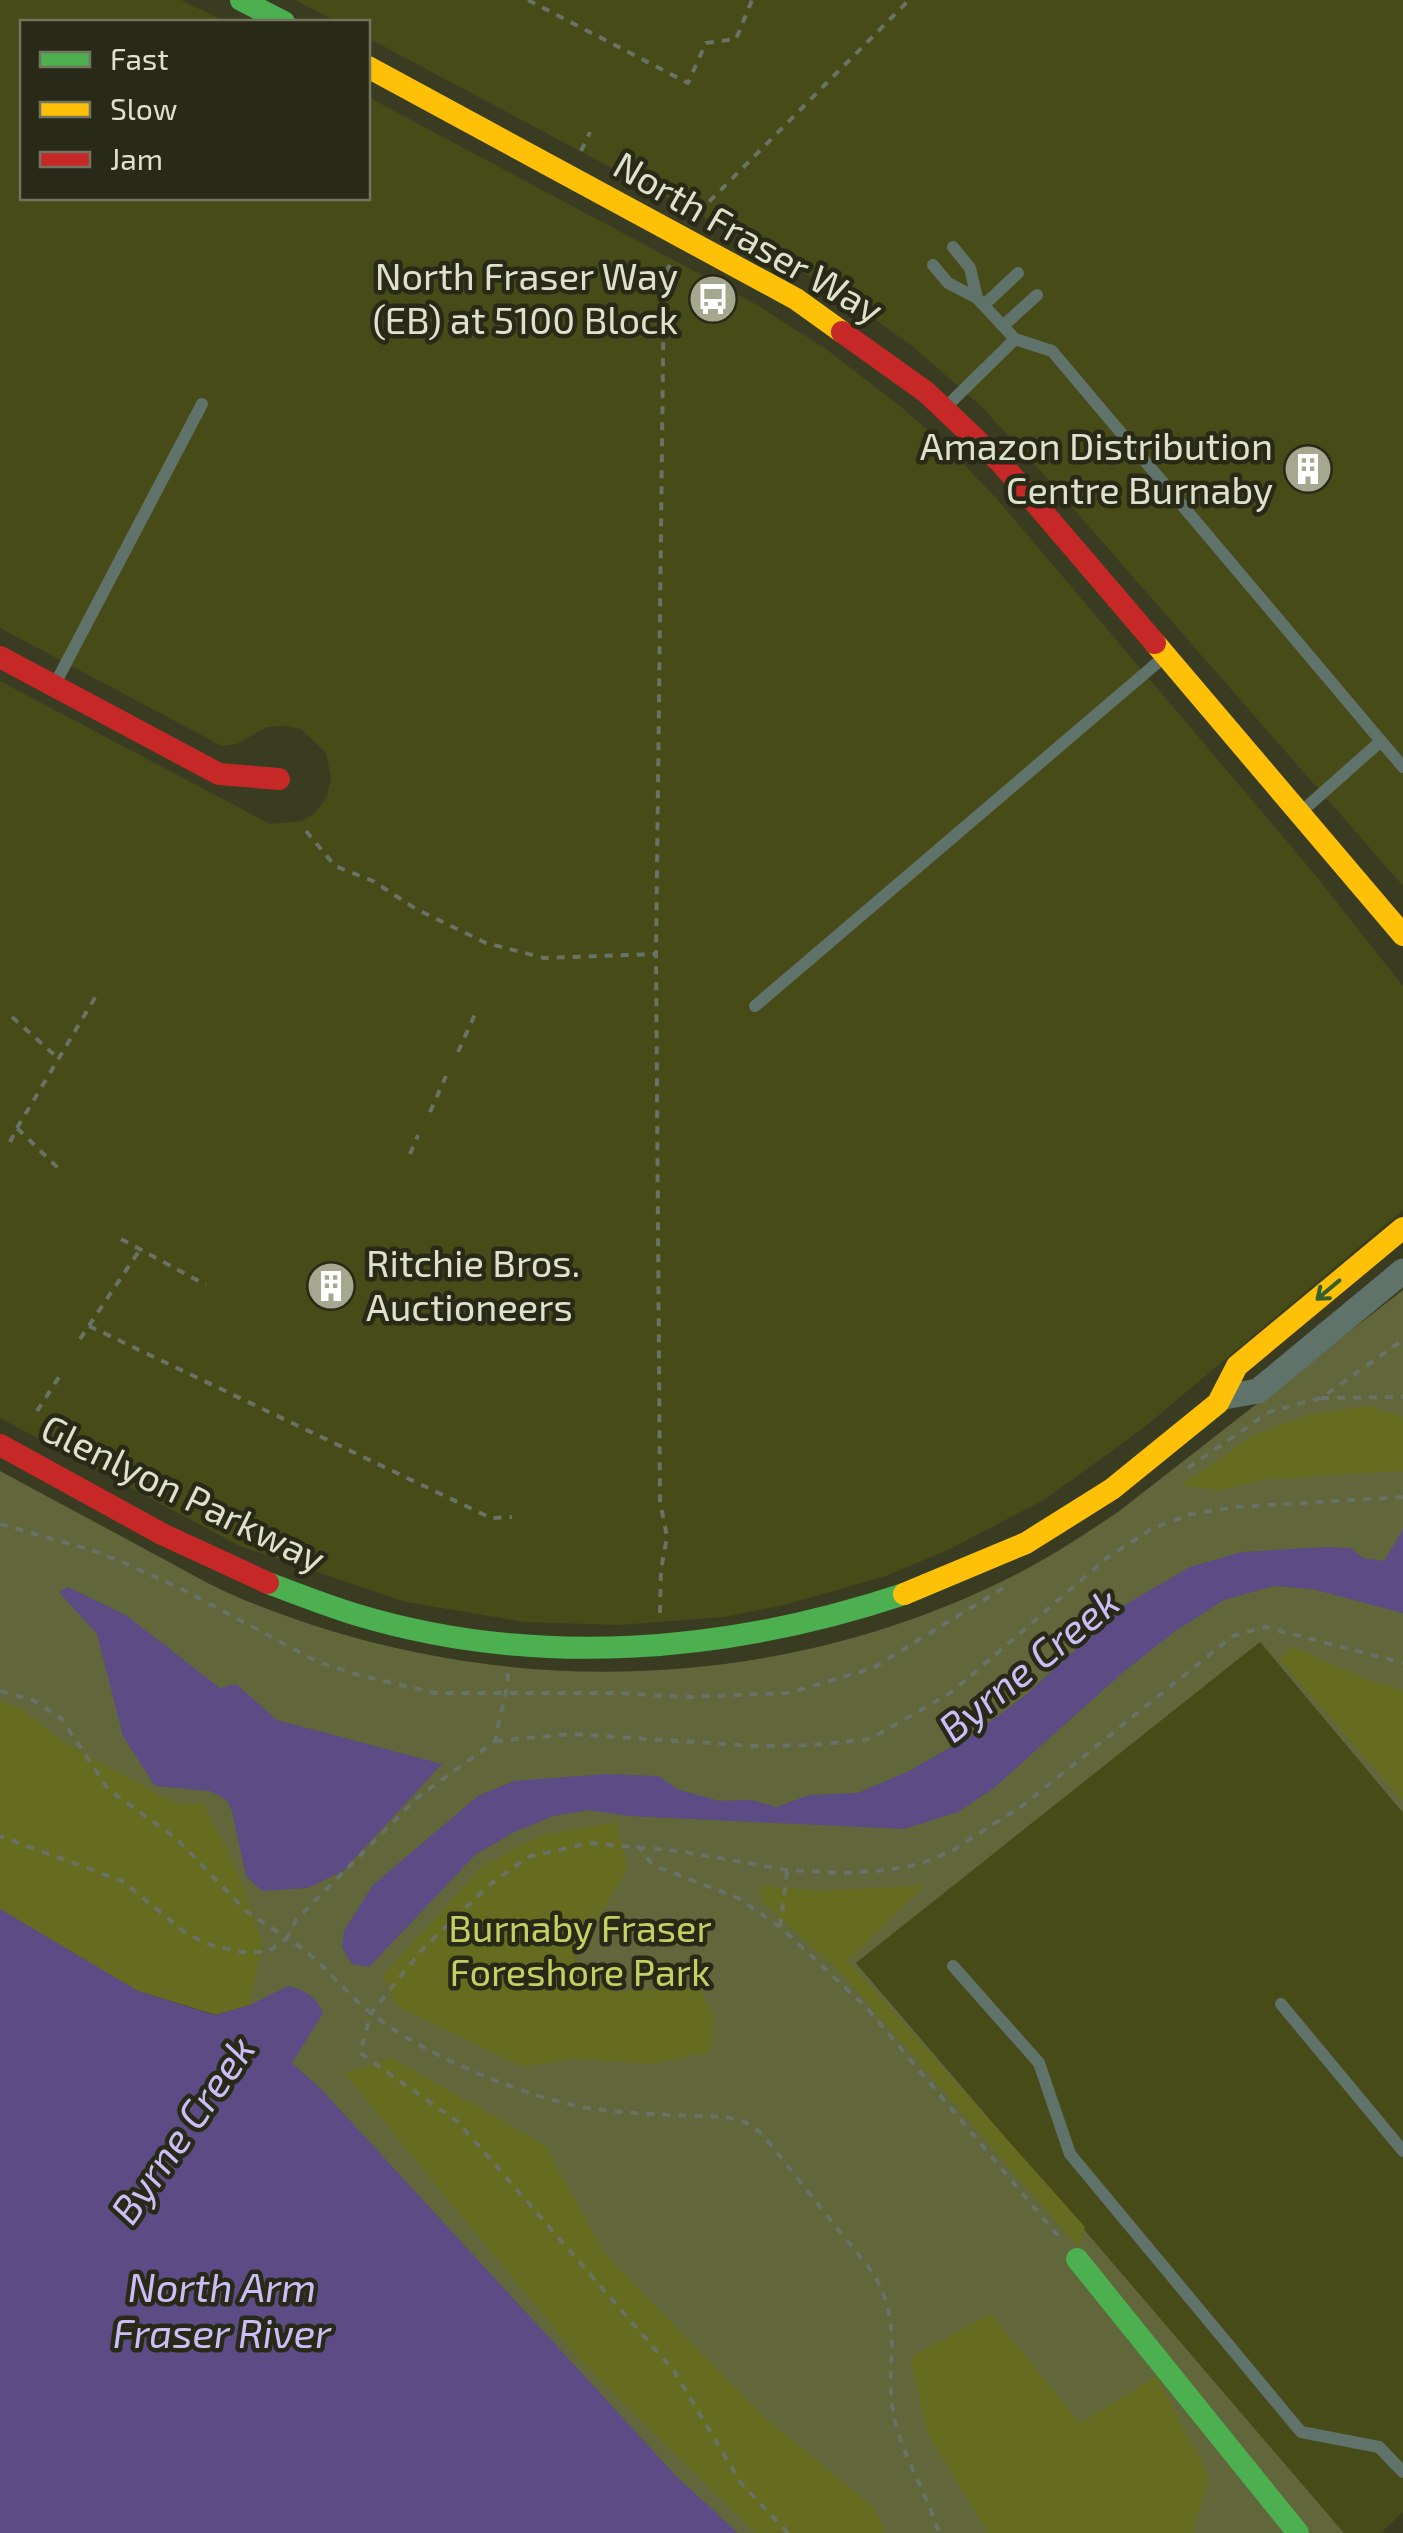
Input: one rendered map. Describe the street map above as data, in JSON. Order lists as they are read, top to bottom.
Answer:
{
  "streets": {
    "street": ["North Fraser Way", "Glenlyon Parkway"]
  },
  "water": ["Byrne Creek", "North Arm Fraser River"],
  "parks": ["Burnaby Fraser Foreshore Park"],
  "places": {
    "bus stop": ["North Fraser Way (EB) at 5100 Block"],
    "building": ["Amazon Distribution Centre Burnaby", "Ritchie Bros. Auctioneers"]
  },
  "legend": ["Fast", "Slow", "Jam"]
}
